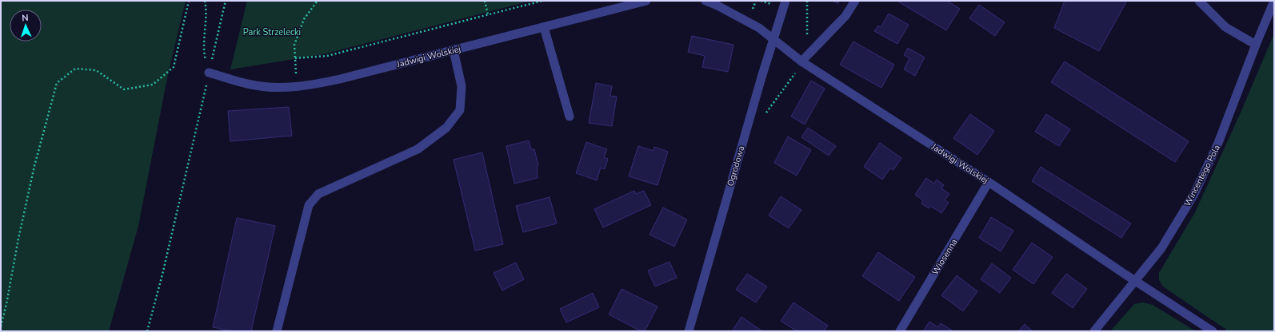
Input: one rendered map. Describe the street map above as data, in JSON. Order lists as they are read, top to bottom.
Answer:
{
  "streets": {
    "street": [
      "Jadwigi Wolskiej",
      "Ogrodowa",
      "Wincentego Pola",
      "Wiosenna"
    ]
  },
  "crossings": [
    ["Jadwigi Wolskiej", "Ogrodowa"],
    ["Jadwigi Wolskiej", "Wincentego Pola"],
    ["Jadwigi Wolskiej", "Wiosenna"]
  ],
  "parks": ["Park Strzelecki"],
  "north": "top"
}
